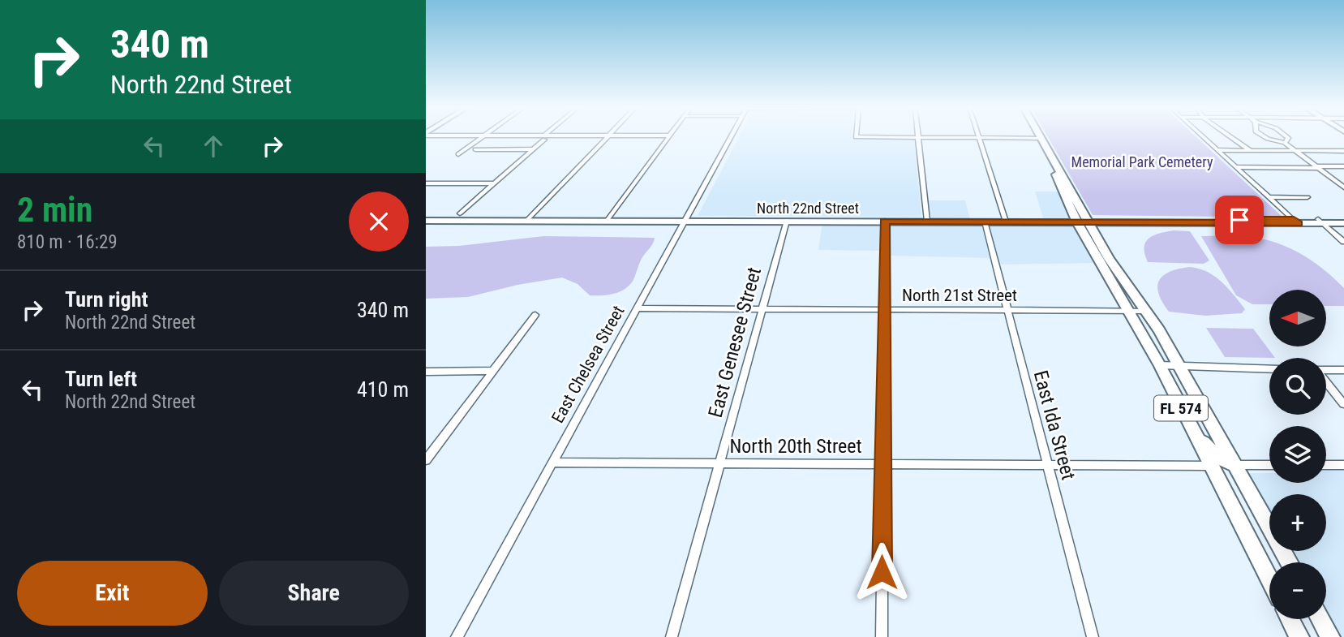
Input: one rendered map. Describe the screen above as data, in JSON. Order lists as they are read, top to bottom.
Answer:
{
  "streets": {
    "main road": ["North 22nd Street", "FL 574"],
    "street": [
      "North 21st Street",
      "East Genesee Street",
      "East Chelsea Street",
      "East Ida Street",
      "North 20th Street"
    ]
  },
  "crossings": [
    ["North 22nd Street", "East Genesee Street"],
    ["North 22nd Street", "East Chelsea Street"],
    ["North 22nd Street", "FL 574"],
    ["North 22nd Street", "East Ida Street"],
    ["North 21st Street", "East Genesee Street"],
    ["North 21st Street", "East Chelsea Street"],
    ["North 21st Street", "FL 574"],
    ["North 21st Street", "East Ida Street"],
    ["East Genesee Street", "North 20th Street"],
    ["East Chelsea Street", "North 20th Street"],
    ["FL 574", "North 20th Street"],
    ["East Ida Street", "North 20th Street"]
  ],
  "parks": ["Memorial Park Cemetery"],
  "north": "left",
  "page": {
    "turn": ["340 m", "North 22nd Street"],
    "heading": ["2 min", "810 m · 16:29"],
    "list": [
      {
        "name": "Turn right",
        "note": "North 22nd Street",
        "value": "340 m"
      },
      {
        "name": "Turn left",
        "note": "North 22nd Street",
        "value": "410 m"
      }
    ],
    "map_buttons": ["+", "−"],
    "buttons": ["Exit", "Share"]
  }
}
